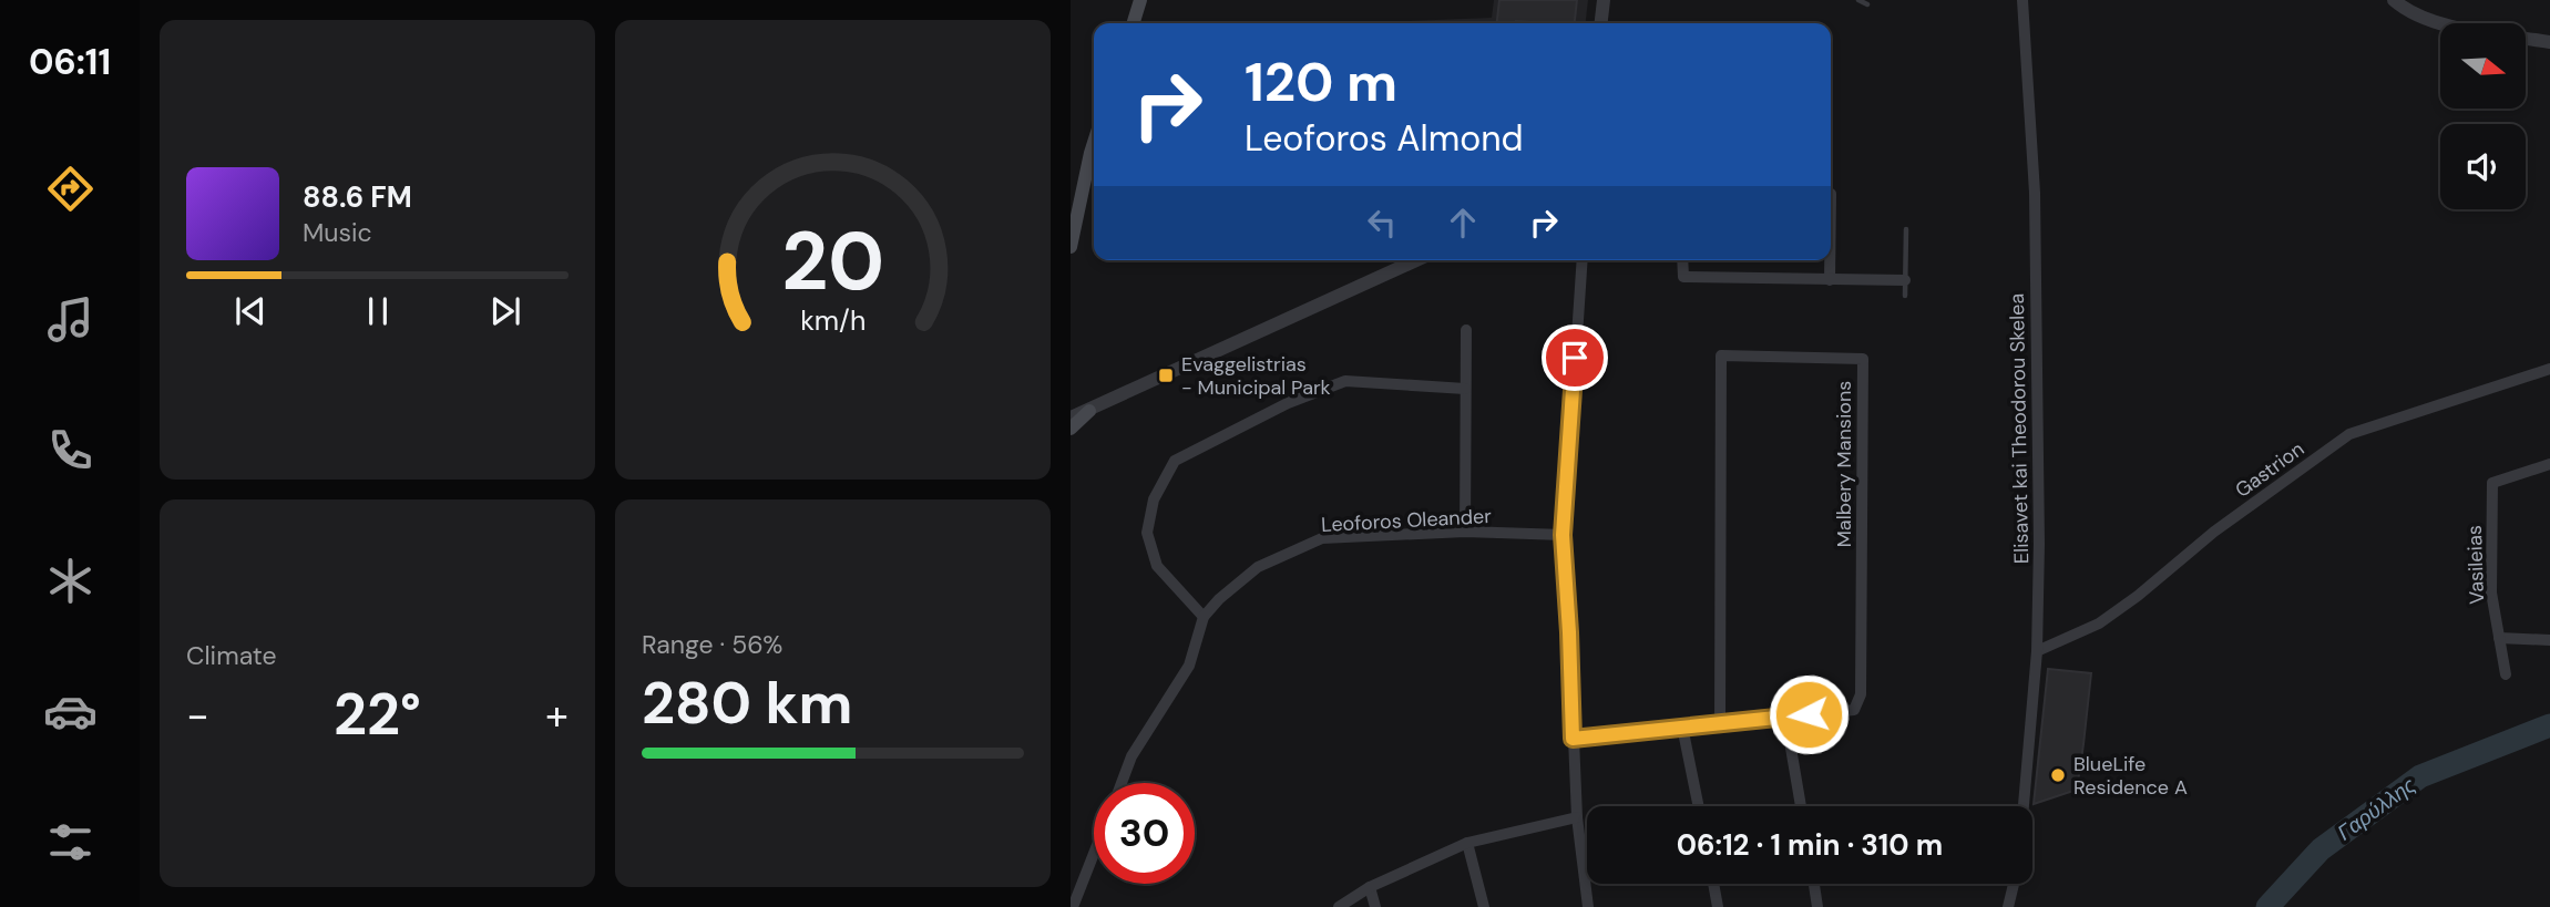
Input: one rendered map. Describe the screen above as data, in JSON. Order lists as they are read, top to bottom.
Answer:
{
  "streets": {
    "street": [
      "Elisavet kai Theodorou Skelea",
      "Malbery Mansions",
      "Gastrion",
      "Leoforos Oleander",
      "Vasileias"
    ]
  },
  "crossings": [
    ["Elisavet kai Theodorou Skelea", "Gastrion"]
  ],
  "water": ["Γαρύλλης"],
  "places": {
    "transit": ["Evaggelistrias - Municipal Park"],
    "other": ["BlueLife Residence A"]
  },
  "north": "right",
  "page": {
    "tabs": "06:11",
    "turn": ["120 m", "Leoforos Almond"],
    "song": ["88.6 FM", "Music"],
    "tile": [
      "Climate",
      ["Range · 56%", "280 km"]
    ],
    "heat": ["−", "22°", "+"],
    "limit": "30",
    "trip": "06:12 · 1 min · 310 m",
    "gauge": ["20", "km/h"]
  }
}
